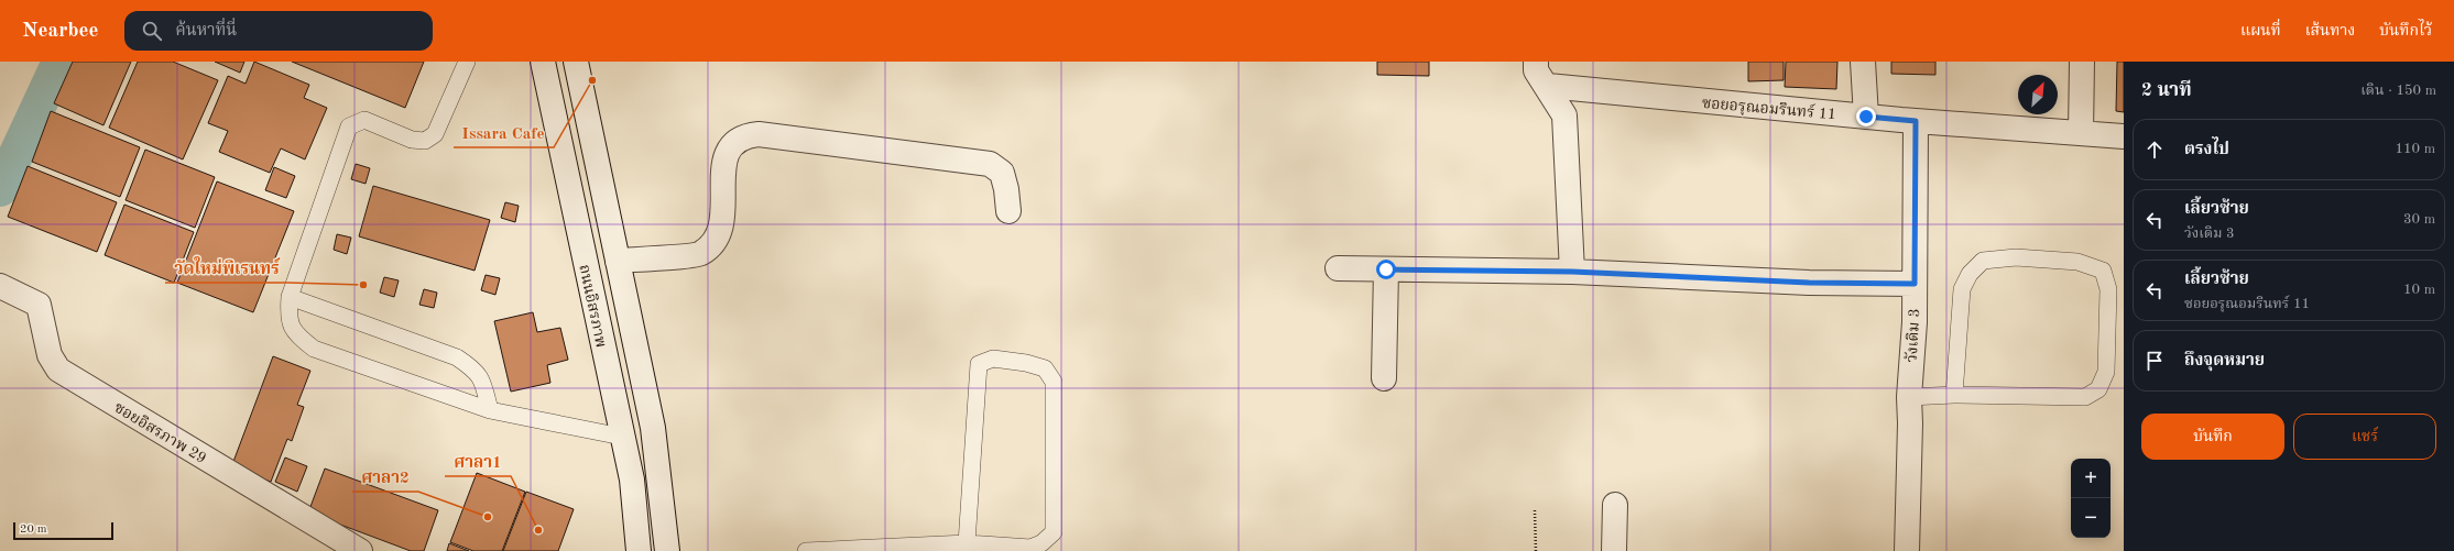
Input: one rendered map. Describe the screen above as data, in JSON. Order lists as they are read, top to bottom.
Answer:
{
  "streets": {
    "street": [
      "ซอยอรุณอมรินทร์ 11",
      "ถนนอิสรภาพ",
      "วังเดิม 3",
      "ซอยอิสรภาพ 29"
    ]
  },
  "crossings": [
    ["ซอยอรุณอมรินทร์ 11", "วังเดิม 3"]
  ],
  "places": [
    "Issara Cafe",
    "วัดใหม่พิเรนทร์",
    "ศาลา2",
    "ศาลา1"
  ],
  "scale_bar": "20 m",
  "north": "top right",
  "page": {
    "header": "Nearbee",
    "search": "ค้นหาที่นี่",
    "nav": ["แผนที่", "เส้นทาง", "บันทึกไว้"],
    "heading": ["2 นาที", "เดิน · 150 m"],
    "list": [
      ["ตรงไป", "110 m"],
      ["เลี้ยวซ้าย", "วังเดิม 3", "30 m"],
      ["เลี้ยวซ้าย", "ซอยอรุณอมรินทร์ 11", "10 m"],
      "ถึงจุดหมาย"
    ],
    "buttons": ["บันทึก", "แชร์"],
    "map_buttons": ["+", "−"],
    "scale": "20 m"
  }
}
